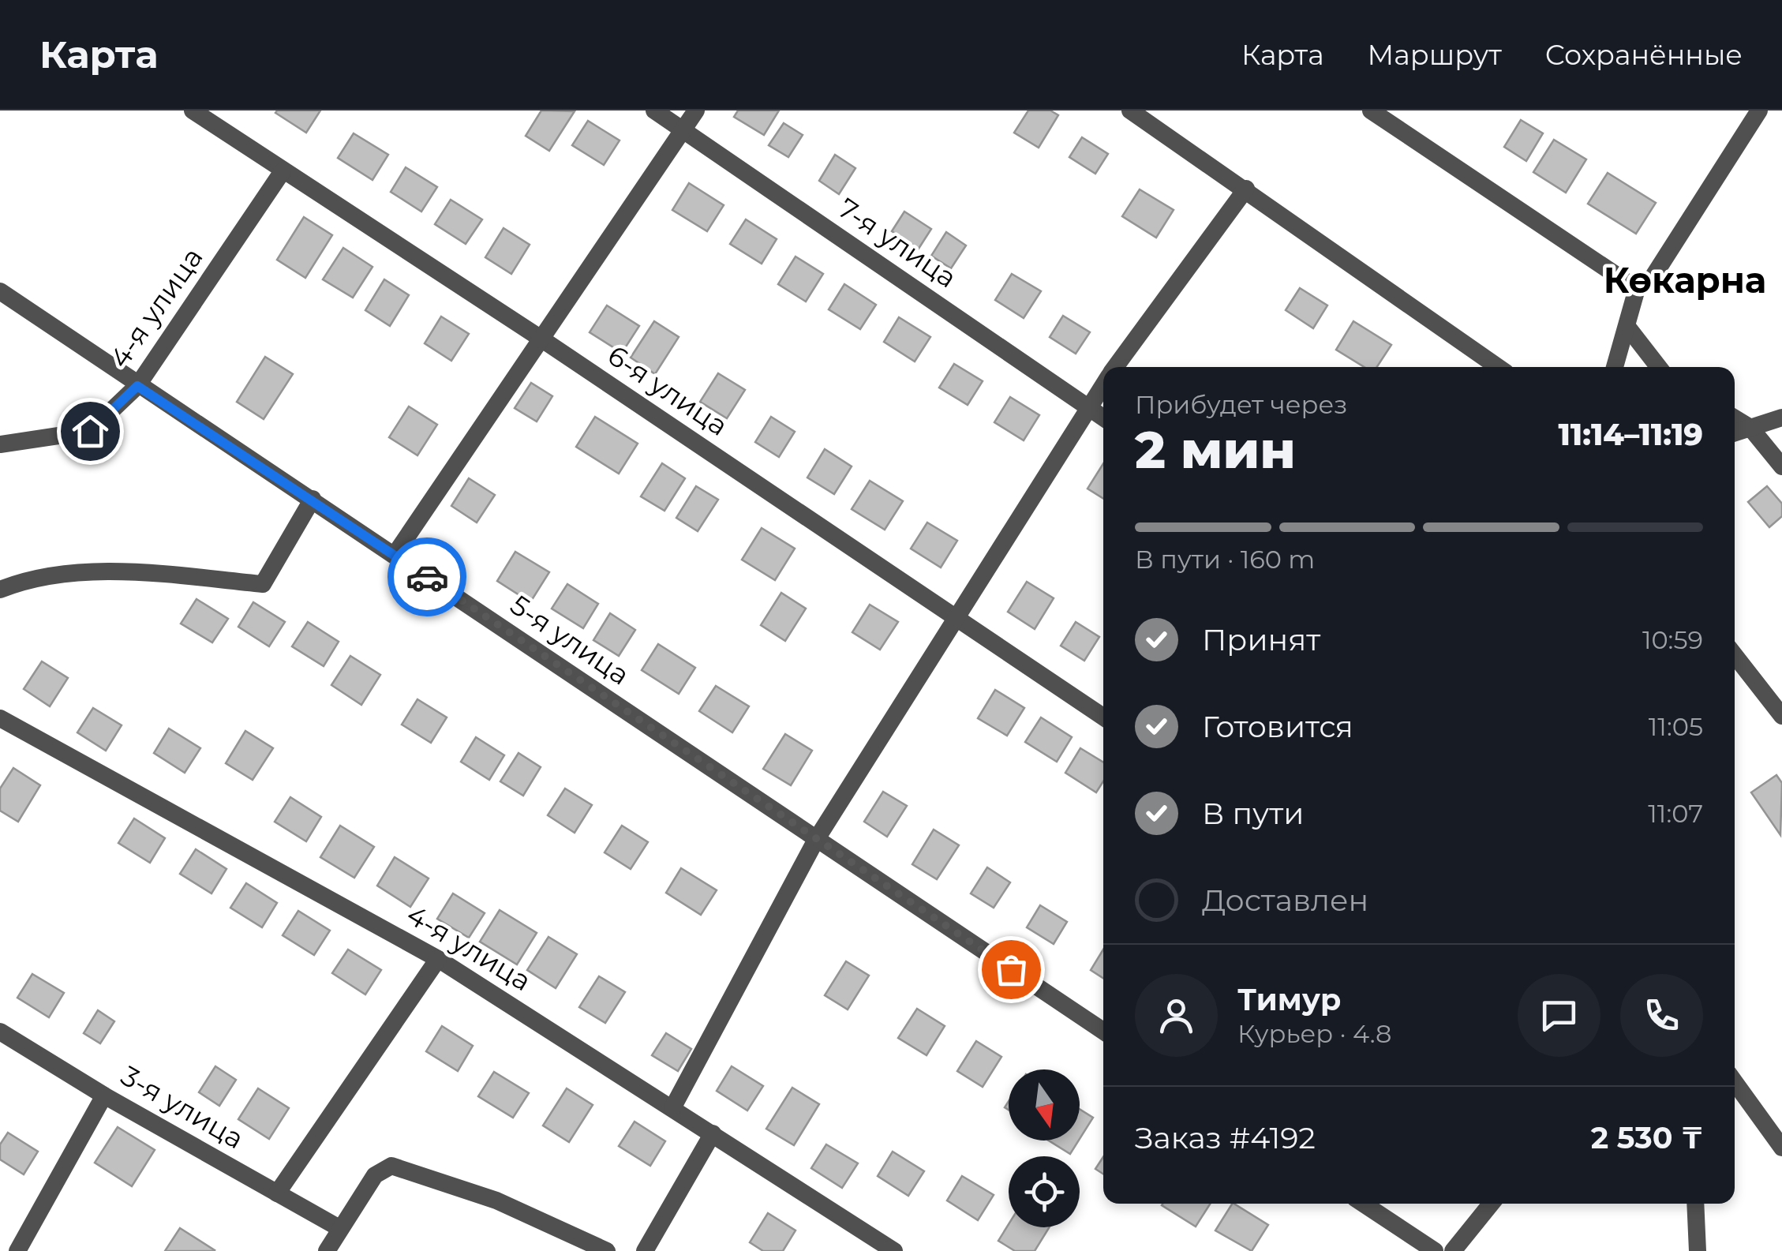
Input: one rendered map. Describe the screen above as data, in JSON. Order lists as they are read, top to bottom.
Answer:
{
  "streets": {
    "street": [
      "7-я улица",
      "4-я улица",
      "6-я улица",
      "5-я улица",
      "3-я улица"
    ]
  },
  "crossings": [
    ["4-я улица", "6-я улица"],
    ["4-я улица", "5-я улица"]
  ],
  "districts": ["Көкарна"],
  "north": "bottom",
  "page": {
    "header": "Карта",
    "nav": ["Карта", "Маршрут", "Сохранённые"],
    "heading": ["2 мин", "Прибудет через", "11:14–11:19"],
    "panel": [
      "Тимур",
      "Курьер · 4.8",
      "Заказ #4192",
      "2 530 ₸"
    ],
    "bar": "В пути · 160 m",
    "list": [
      ["Принят", "10:59"],
      ["Готовится", "11:05"],
      ["В пути", "11:07"],
      "Доставлен"
    ]
  }
}
